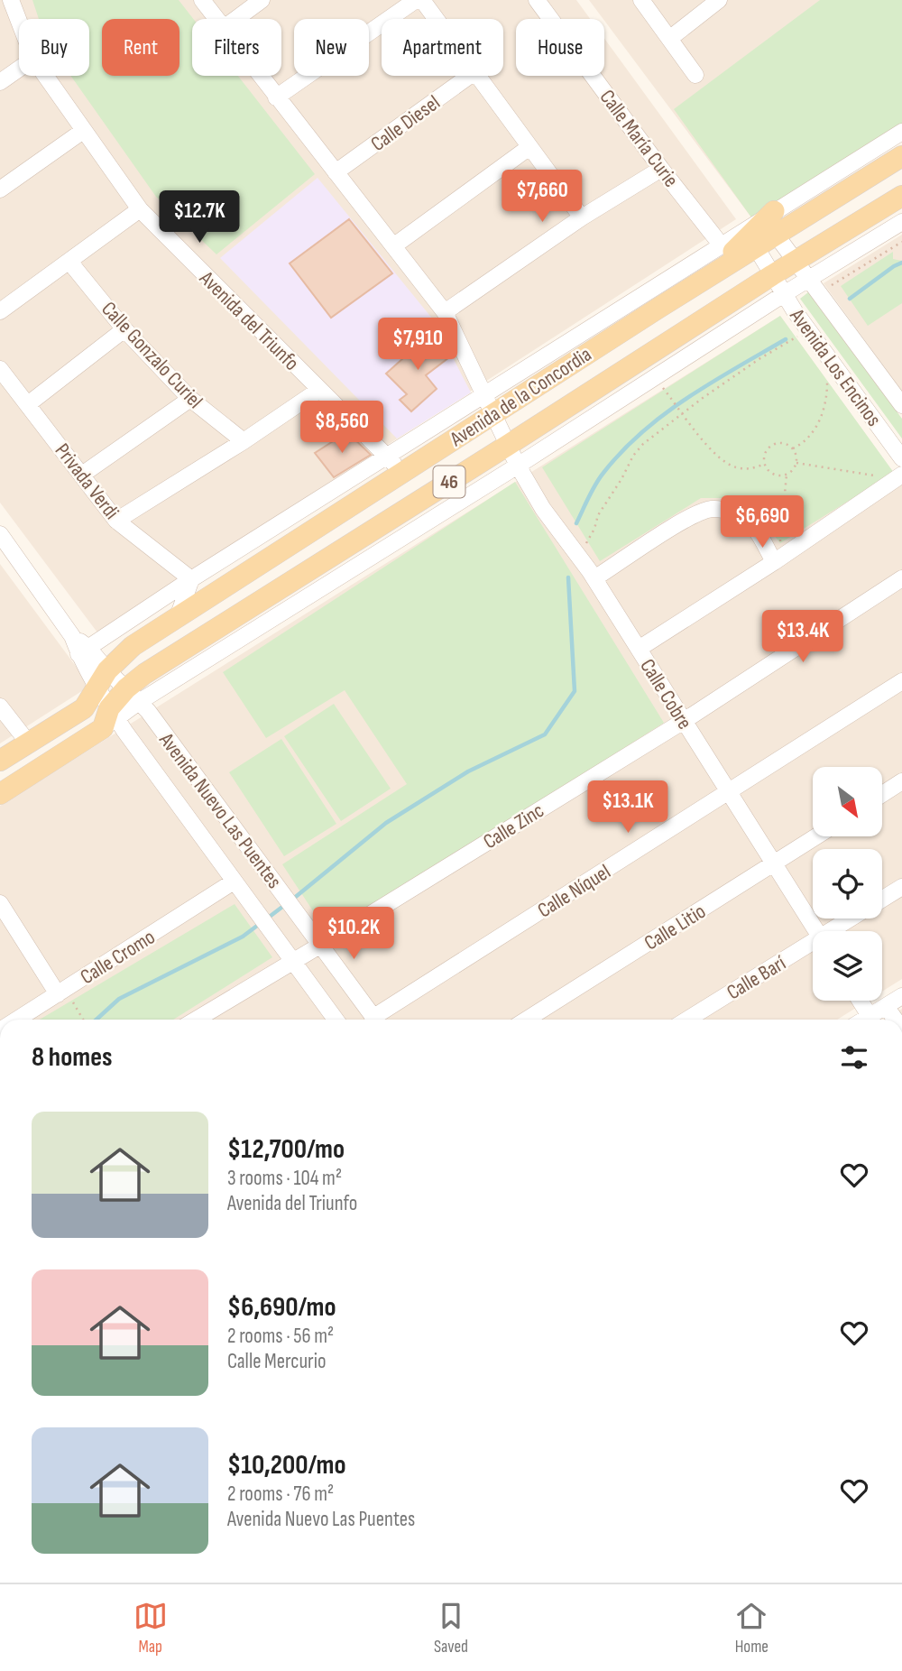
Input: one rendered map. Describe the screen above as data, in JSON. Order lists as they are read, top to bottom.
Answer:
{
  "streets": {
    "main road": ["Avenida de la Concordia", "46"],
    "street": [
      "Calle Diesel",
      "Calle María Curie",
      "Avenida del Triunfo",
      "Calle Gonzalo Curiel",
      "Avenida Los Encinos",
      "Privada Verdi",
      "Calle Cobre",
      "Avenida Nuevo Las Puentes",
      "Calle Zinc",
      "Calle Níquel",
      "Calle Litio",
      "Calle Cromo",
      "Calle Barí"
    ]
  },
  "crossings": [
    ["Calle Diesel", "Calle Cobre"],
    ["Calle María Curie", "Avenida de la Concordia"],
    ["Avenida del Triunfo", "Avenida de la Concordia"],
    ["Avenida Los Encinos", "Avenida de la Concordia"],
    ["Avenida de la Concordia", "Privada Verdi"],
    ["Avenida de la Concordia", "Calle Cobre"],
    ["Avenida de la Concordia", "Avenida Nuevo Las Puentes"],
    ["Calle Cobre", "Calle Zinc"],
    ["Calle Cobre", "Calle Níquel"],
    ["Calle Cobre", "Calle Litio"],
    ["Avenida Nuevo Las Puentes", "Calle Zinc"],
    ["Avenida Nuevo Las Puentes", "Calle Cromo"]
  ],
  "north": "bottom right",
  "page": {
    "chip": [
      "Buy",
      "Rent",
      "Filters",
      "New",
      "Apartment",
      "House"
    ],
    "price": [
      "$7,660",
      "$12.7K",
      "$7,910",
      "$8,560",
      "$6,690",
      "$13.4K",
      "$13.1K",
      "$10.2K"
    ],
    "heading": "8 homes",
    "list": [
      {
        "name": "$12,700/mo",
        "note": "3 rooms · 104 m² · Avenida del Triunfo"
      },
      {
        "name": "$6,690/mo",
        "note": "2 rooms · 56 m² · Calle Mercurio"
      },
      {
        "name": "$10,200/mo",
        "note": "2 rooms · 76 m² · Avenida Nuevo Las Puentes"
      }
    ],
    "tabs": ["Map", "Saved", "Home"]
  }
}
